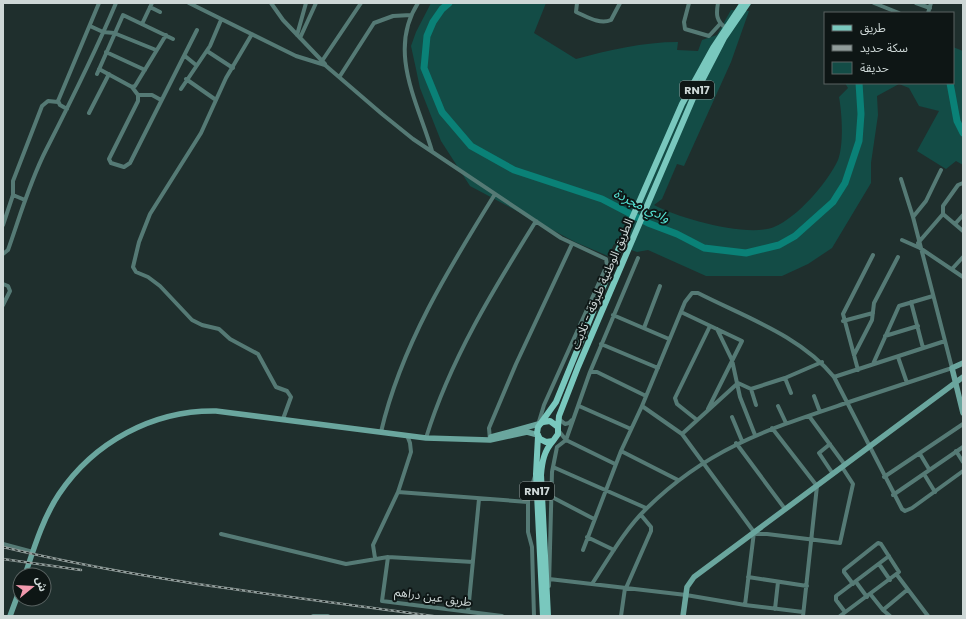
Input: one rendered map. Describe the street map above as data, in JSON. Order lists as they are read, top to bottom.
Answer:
{
  "streets": {
    "main road": ["RN17", "الطريق الوطنية طبرقة - تلابت"],
    "street": ["طريق عين دراهم"]
  },
  "crossings": [
    ["RN17", "الطريق الوطنية طبرقة - تلابت"]
  ],
  "water": ["وادي مجردة"],
  "legend": ["طريق", "سكة حديد", "حديقة"],
  "north": "right"
}
